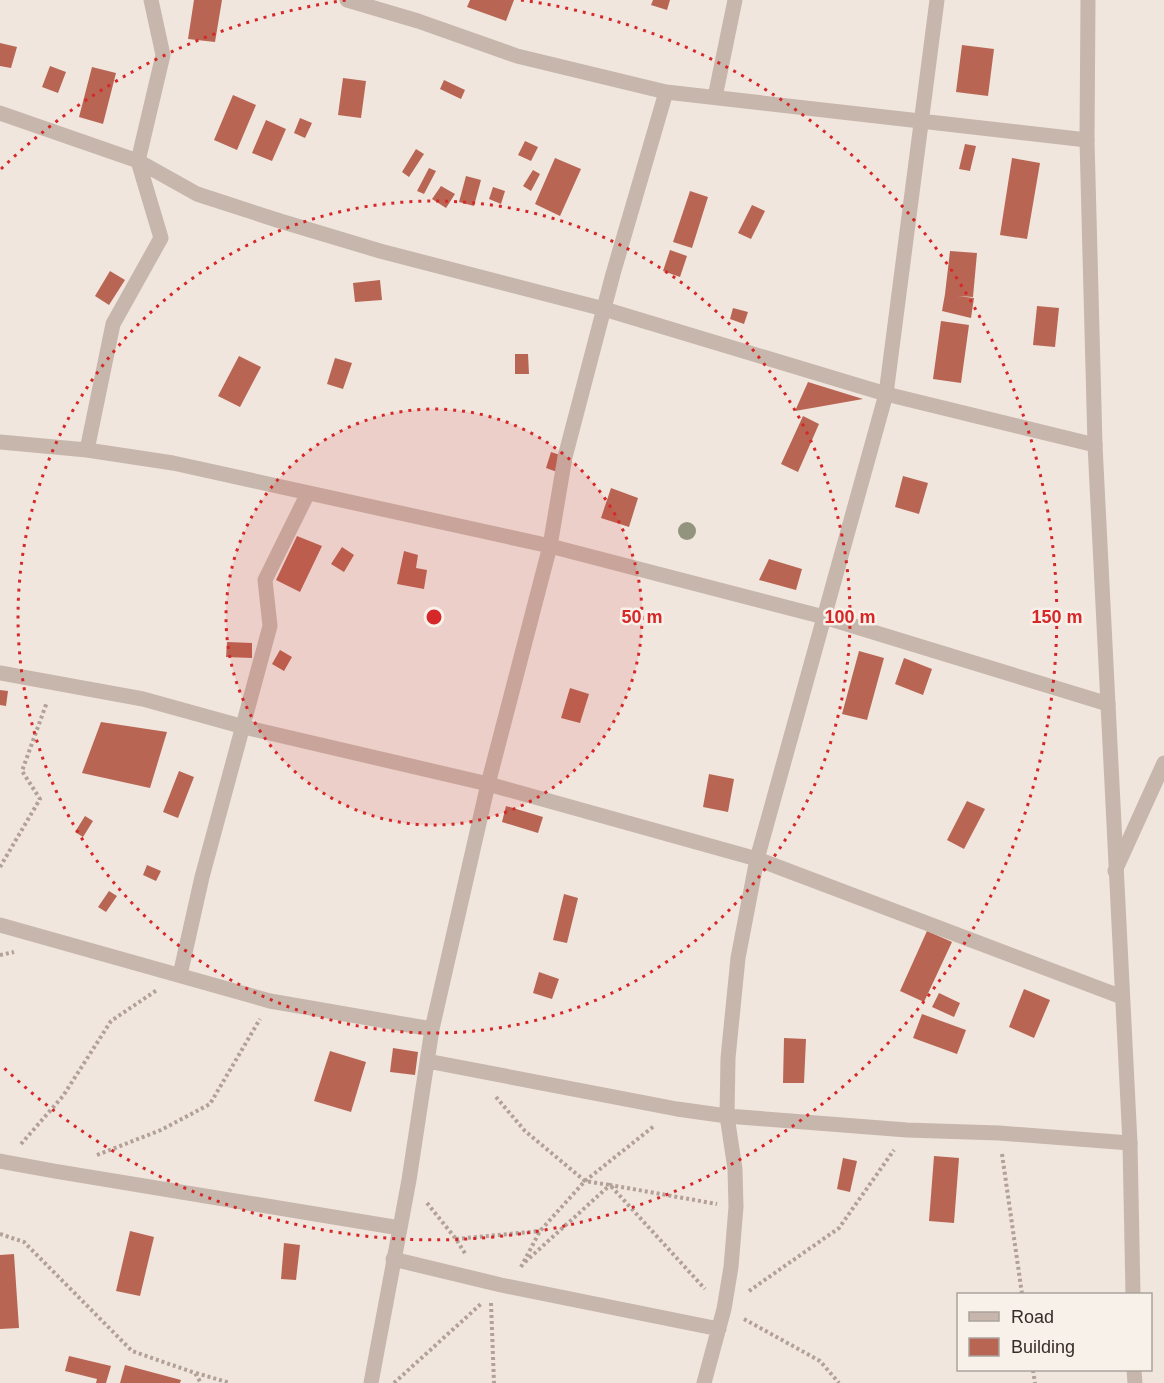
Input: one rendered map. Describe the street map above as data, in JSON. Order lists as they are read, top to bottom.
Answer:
{
  "legend": ["Road", "Building"],
  "rings": ["50 m", "100 m", "150 m"]
}
